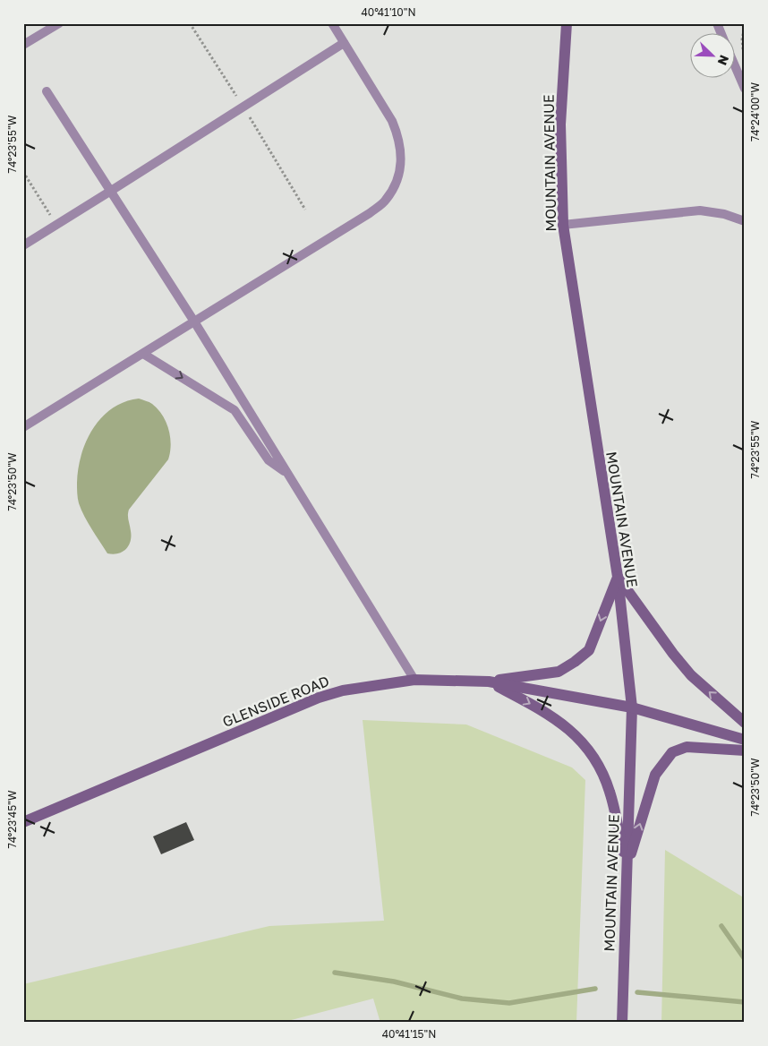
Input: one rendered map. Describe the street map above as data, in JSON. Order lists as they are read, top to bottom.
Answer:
{
  "streets": {
    "main road": ["MOUNTAIN AVENUE", "GLENSIDE ROAD"]
  },
  "crossings": [
    ["MOUNTAIN AVENUE", "GLENSIDE ROAD"]
  ],
  "north": "bottom right",
  "coordinates": [
    "40°41'10\"N",
    "74°24'00\"W",
    "74°23'55\"W",
    "74°23'50\"W",
    "74°23'45\"W",
    "40°41'15\"N"
  ]
}
